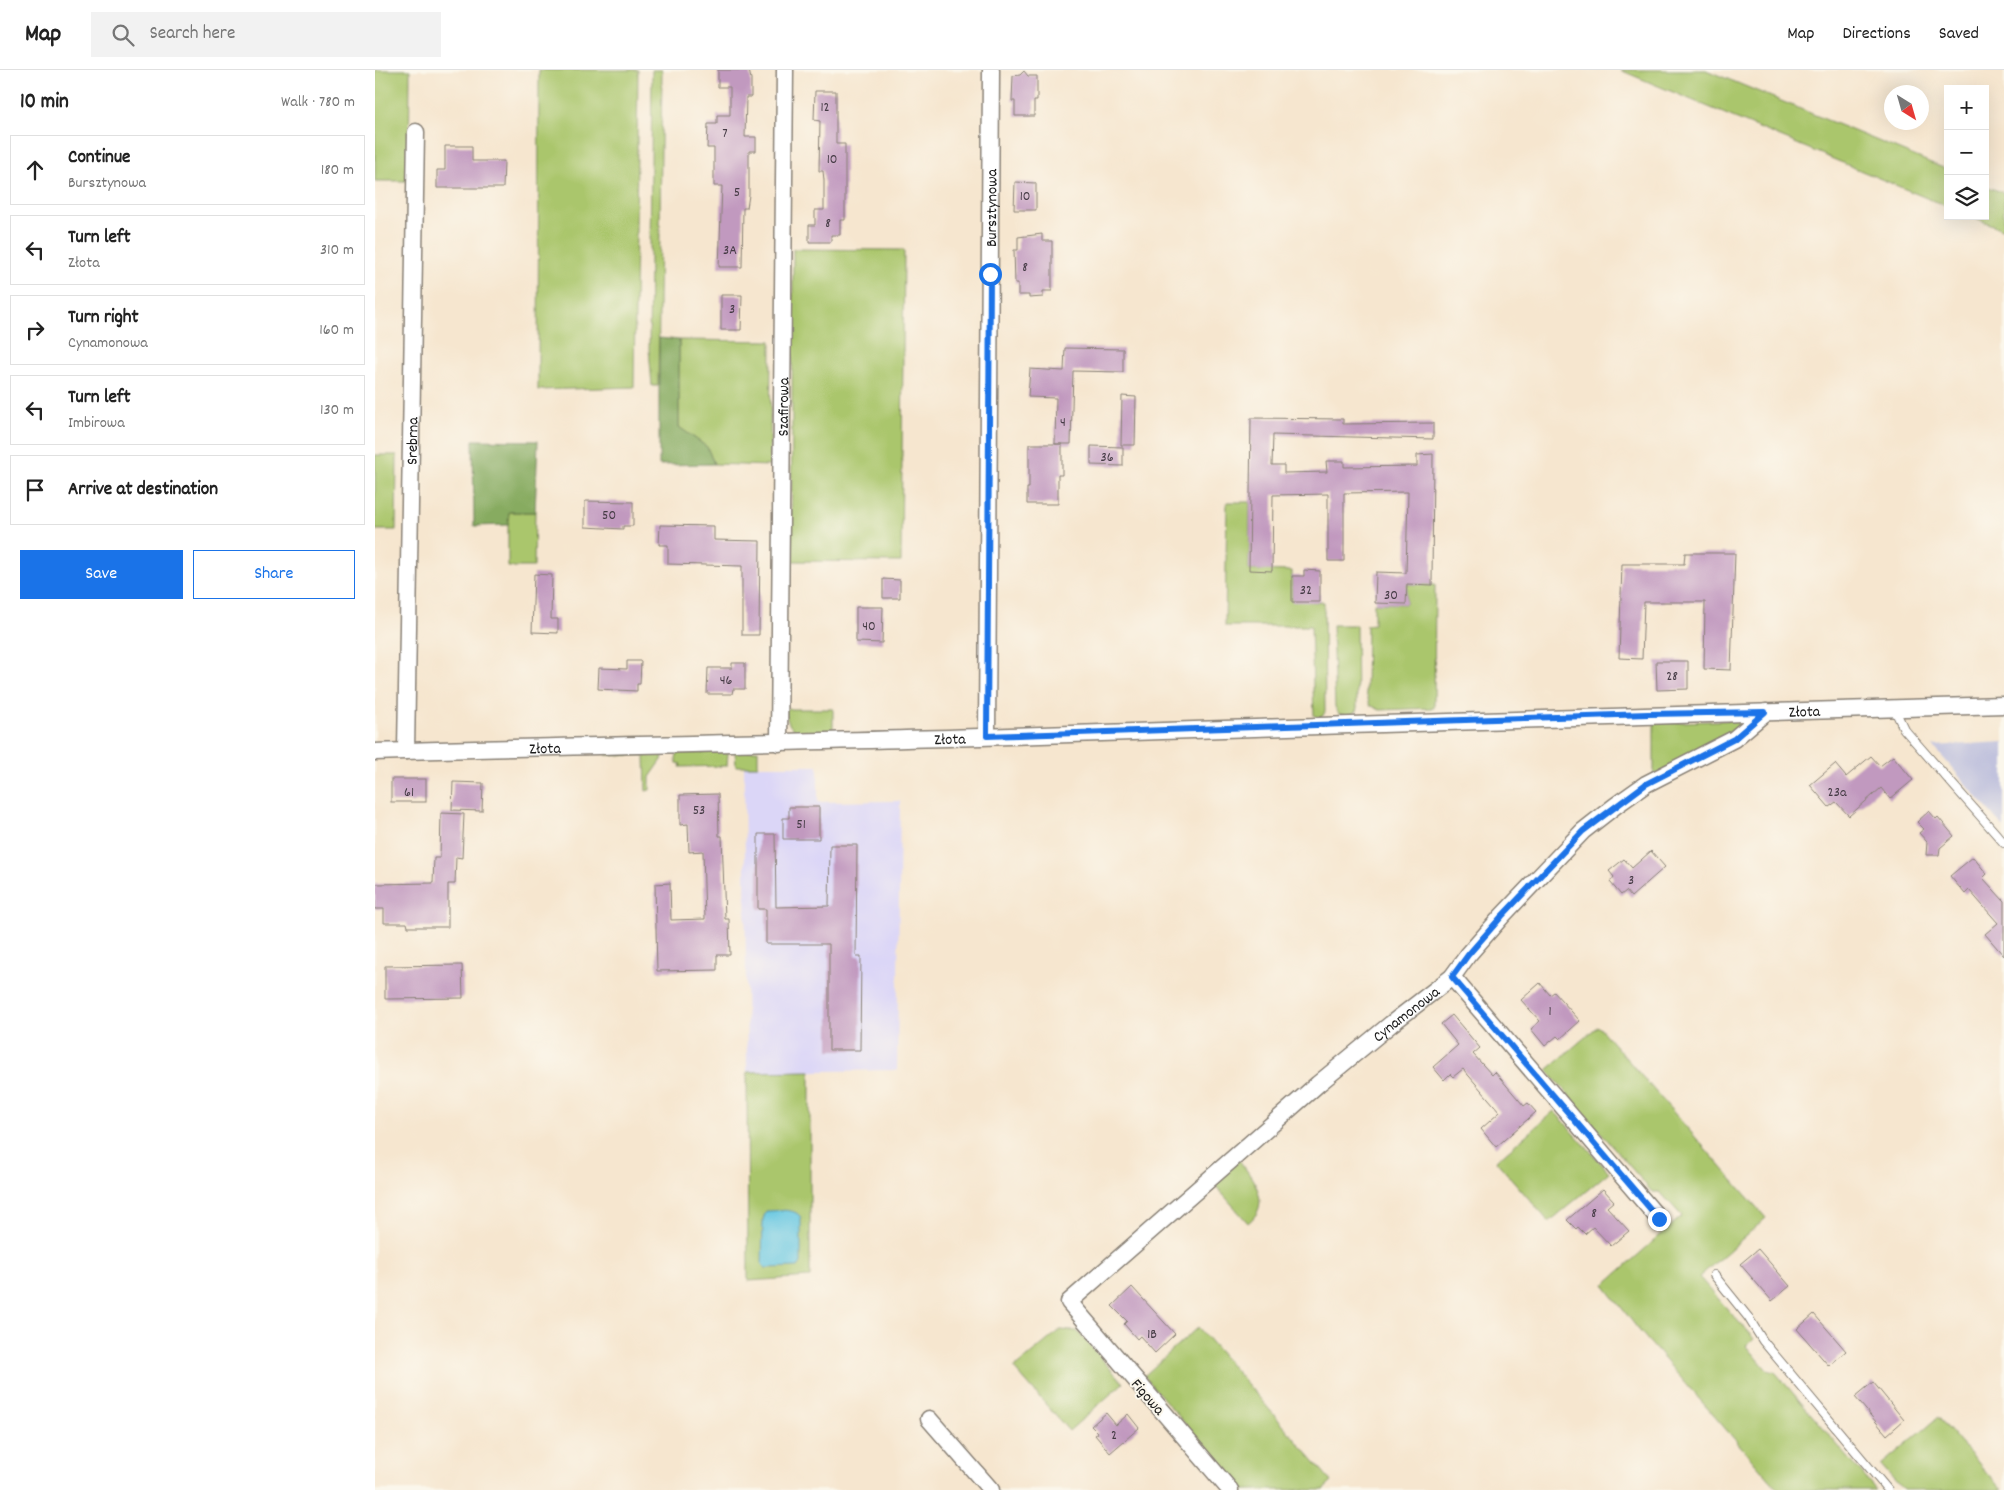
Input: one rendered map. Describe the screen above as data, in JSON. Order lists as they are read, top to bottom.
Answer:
{
  "streets": {
    "street": [
      "Bursztynowa",
      "Szafirowa",
      "Srebrna",
      "Złota",
      "Cynamonowa",
      "Figowa"
    ]
  },
  "crossings": [
    ["Bursztynowa", "Złota"],
    ["Szafirowa", "Złota"],
    ["Srebrna", "Złota"],
    ["Złota", "Cynamonowa"],
    ["Cynamonowa", "Figowa"]
  ],
  "house_numbers": [
    "12",
    "7",
    "10",
    "5",
    "10",
    "8",
    "3A",
    "8",
    "3",
    "4",
    "36",
    "50",
    "32",
    "30",
    "40",
    "28",
    "46",
    "61",
    "23a",
    "53",
    "51",
    "3",
    "1",
    "8",
    "1B",
    "2"
  ],
  "north": "bottom right",
  "page": {
    "header": "Map",
    "search": "Search here",
    "nav": ["Map", "Directions", "Saved"],
    "heading": ["10 min", "Walk · 780 m"],
    "map_buttons": ["+", "−"],
    "list": [
      ["Continue", "Bursztynowa", "180 m"],
      ["Turn left", "Złota", "310 m"],
      ["Turn right", "Cynamonowa", "160 m"],
      ["Turn left", "Imbirowa", "130 m"],
      "Arrive at destination"
    ],
    "buttons": ["Save", "Share"]
  }
}
